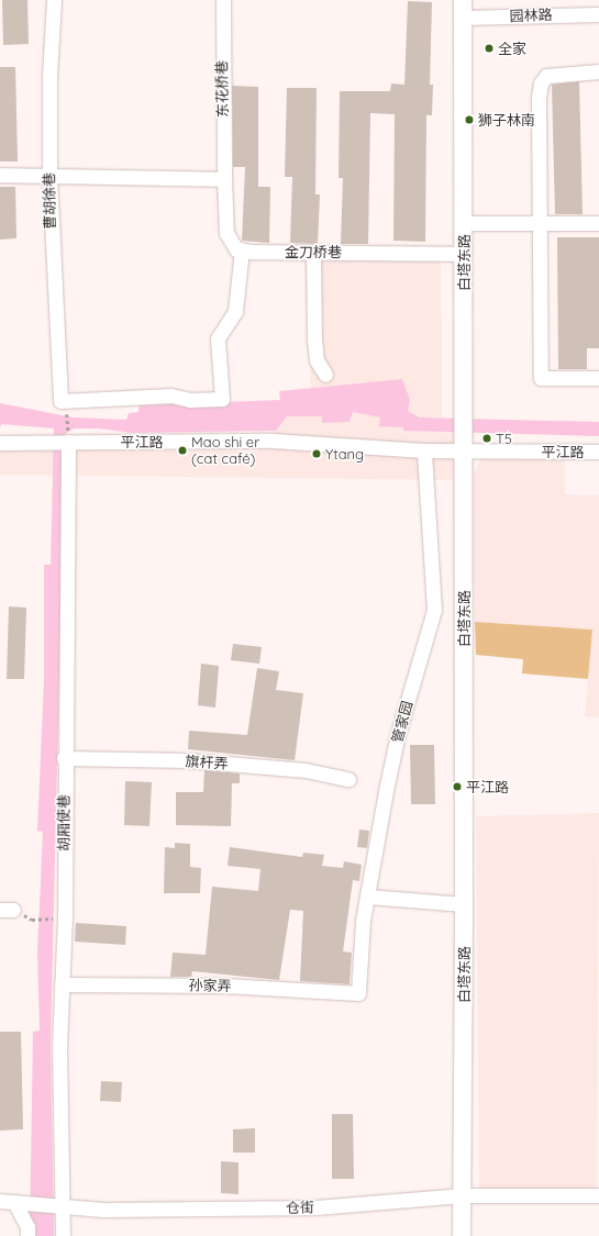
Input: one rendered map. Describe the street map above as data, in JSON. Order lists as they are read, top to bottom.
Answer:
{
  "streets": {
    "main road": ["白塔东路"],
    "street": [
      "园林路",
      "东花桥巷",
      "曹胡徐巷",
      "金刀桥巷",
      "平江路",
      "管家园",
      "旗杆弄",
      "胡厢使巷",
      "孙家弄",
      "仓街"
    ]
  },
  "crossings": [
    ["园林路", "白塔东路"],
    ["金刀桥巷", "白塔东路"],
    ["白塔东路", "平江路"],
    ["白塔东路", "仓街"],
    ["平江路", "管家园"],
    ["平江路", "胡厢使巷"],
    ["管家园", "孙家弄"],
    ["旗杆弄", "胡厢使巷"],
    ["胡厢使巷", "孙家弄"],
    ["胡厢使巷", "仓街"]
  ],
  "places": [
    "全家",
    "狮子林南",
    "T5",
    "Mao shi er (cat café)",
    "Ytang",
    "平江路"
  ]
}
